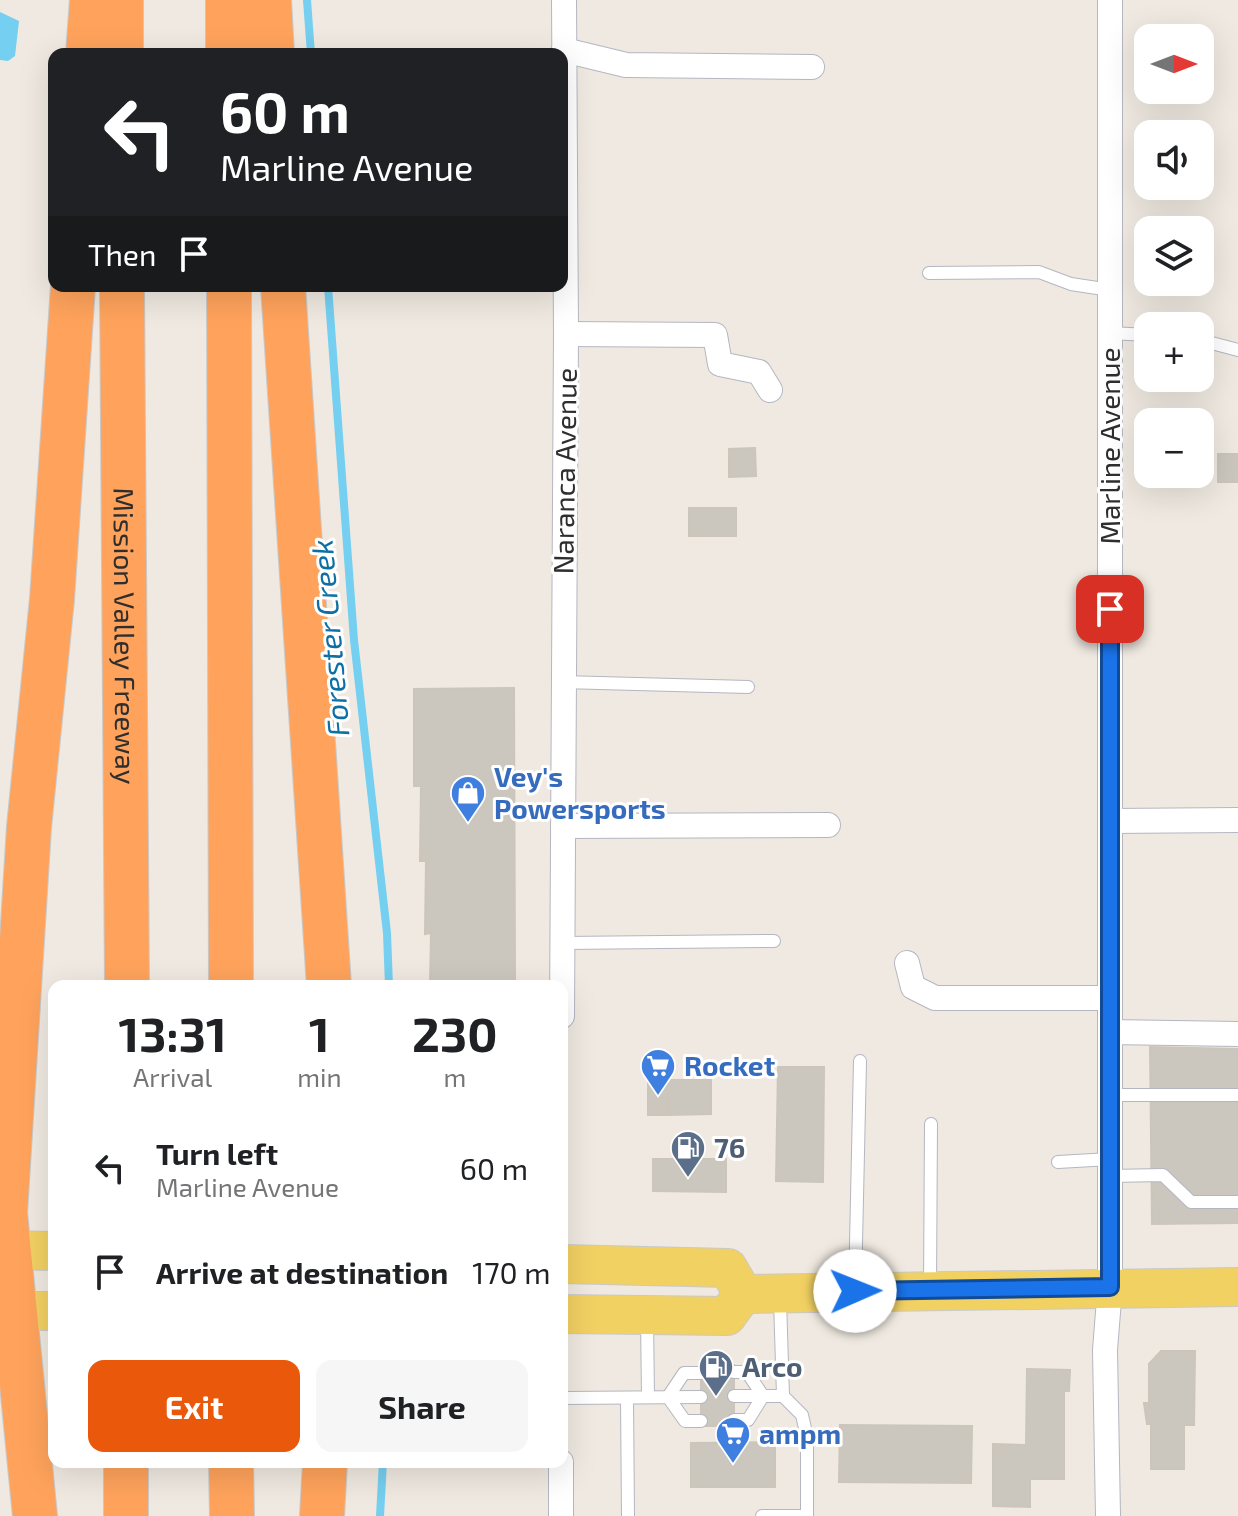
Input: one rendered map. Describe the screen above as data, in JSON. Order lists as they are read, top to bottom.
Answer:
{
  "streets": {
    "highway": ["Mission Valley Freeway"],
    "street": ["Marline Avenue", "Naranca Avenue"]
  },
  "water": ["Forester Creek"],
  "places": {
    "shop": ["Vey's Powersports"],
    "supermarket": ["Rocket", "ampm"],
    "fuel station": ["76", "Arco"]
  },
  "north": "right",
  "page": {
    "map_buttons": ["+", "−"],
    "turn": ["60 m", "Marline Avenue"],
    "then": "Then",
    "eta": [
      "13:31",
      "Arrival",
      "1",
      "min",
      "230",
      "m"
    ],
    "list": [
      {
        "name": "Turn left",
        "note": "Marline Avenue",
        "value": "60 m"
      },
      {
        "name": "Arrive at destination",
        "value": "170 m"
      }
    ],
    "buttons": ["Exit", "Share"]
  }
}
